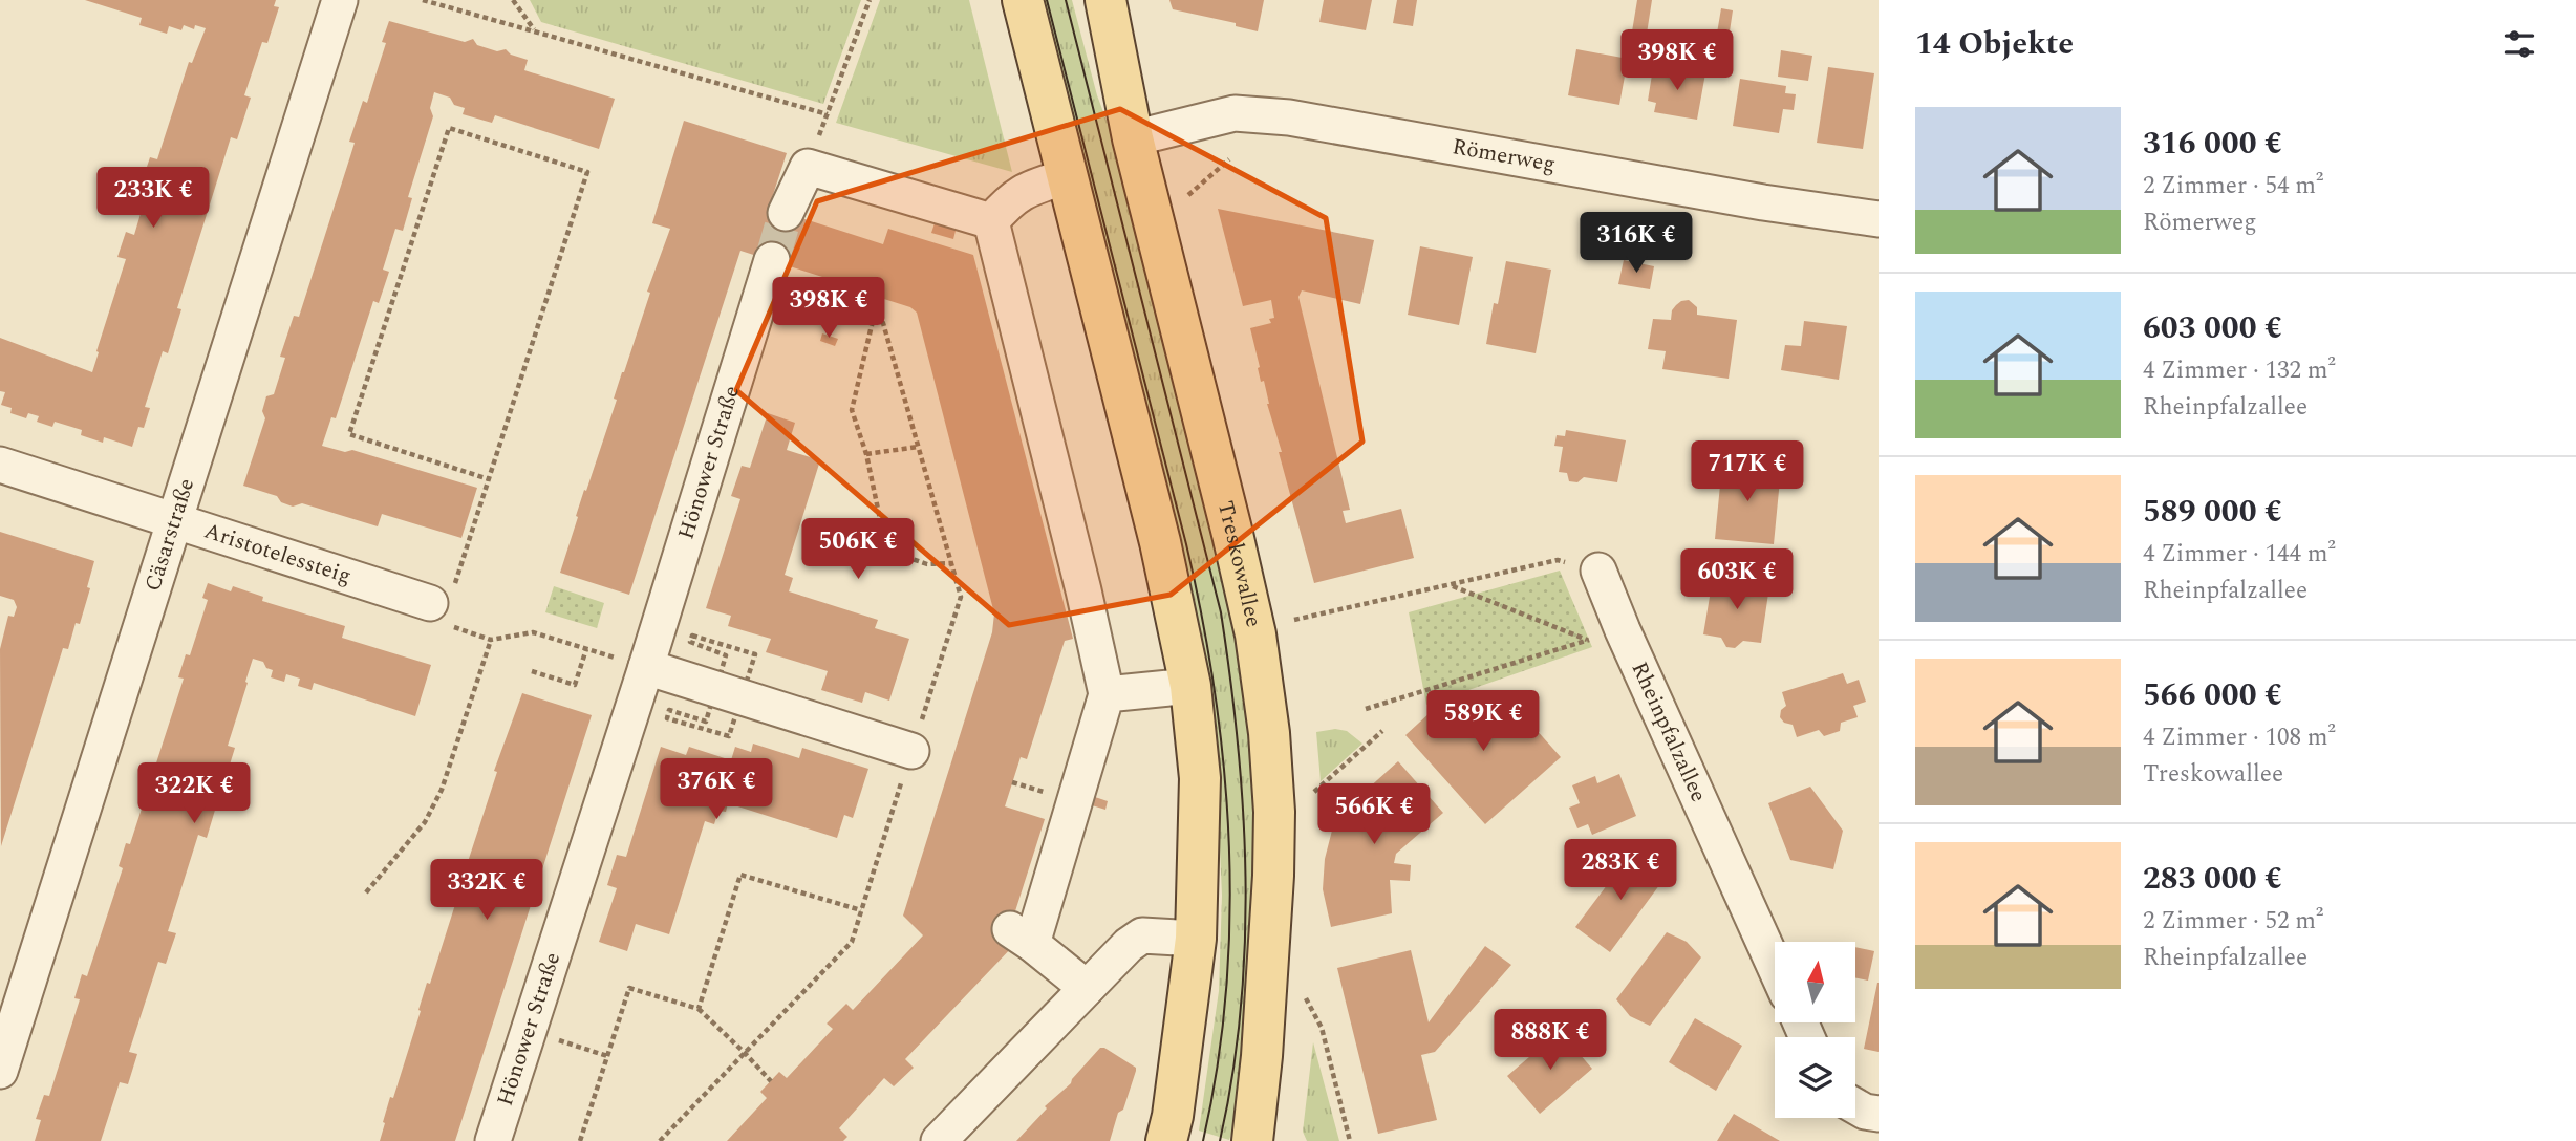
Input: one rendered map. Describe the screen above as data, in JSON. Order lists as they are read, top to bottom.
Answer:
{
  "streets": {
    "main road": ["Treskowallee"],
    "street": [
      "Römerweg",
      "Hönower Straße",
      "Cäsarstraße",
      "Aristotelessteig",
      "Rheinpfalzallee"
    ]
  },
  "crossings": [
    ["Römerweg", "Treskowallee"],
    ["Cäsarstraße", "Aristotelessteig"]
  ],
  "north": "top",
  "page": {
    "heading": "14 Objekte",
    "price": [
      "398K €",
      "233K €",
      "316K €",
      "398K €",
      "717K €",
      "506K €",
      "603K €",
      "589K €",
      "376K €",
      "322K €",
      "566K €",
      "283K €",
      "332K €",
      "888K €"
    ],
    "list": [
      {
        "name": "316 000 €",
        "note": "2 Zimmer · 54 m² · Römerweg"
      },
      {
        "name": "603 000 €",
        "note": "4 Zimmer · 132 m² · Rheinpfalzallee"
      },
      {
        "name": "589 000 €",
        "note": "4 Zimmer · 144 m² · Rheinpfalzallee"
      },
      {
        "name": "566 000 €",
        "note": "4 Zimmer · 108 m² · Treskowallee"
      },
      {
        "name": "283 000 €",
        "note": "2 Zimmer · 52 m² · Rheinpfalzallee"
      }
    ]
  }
}
